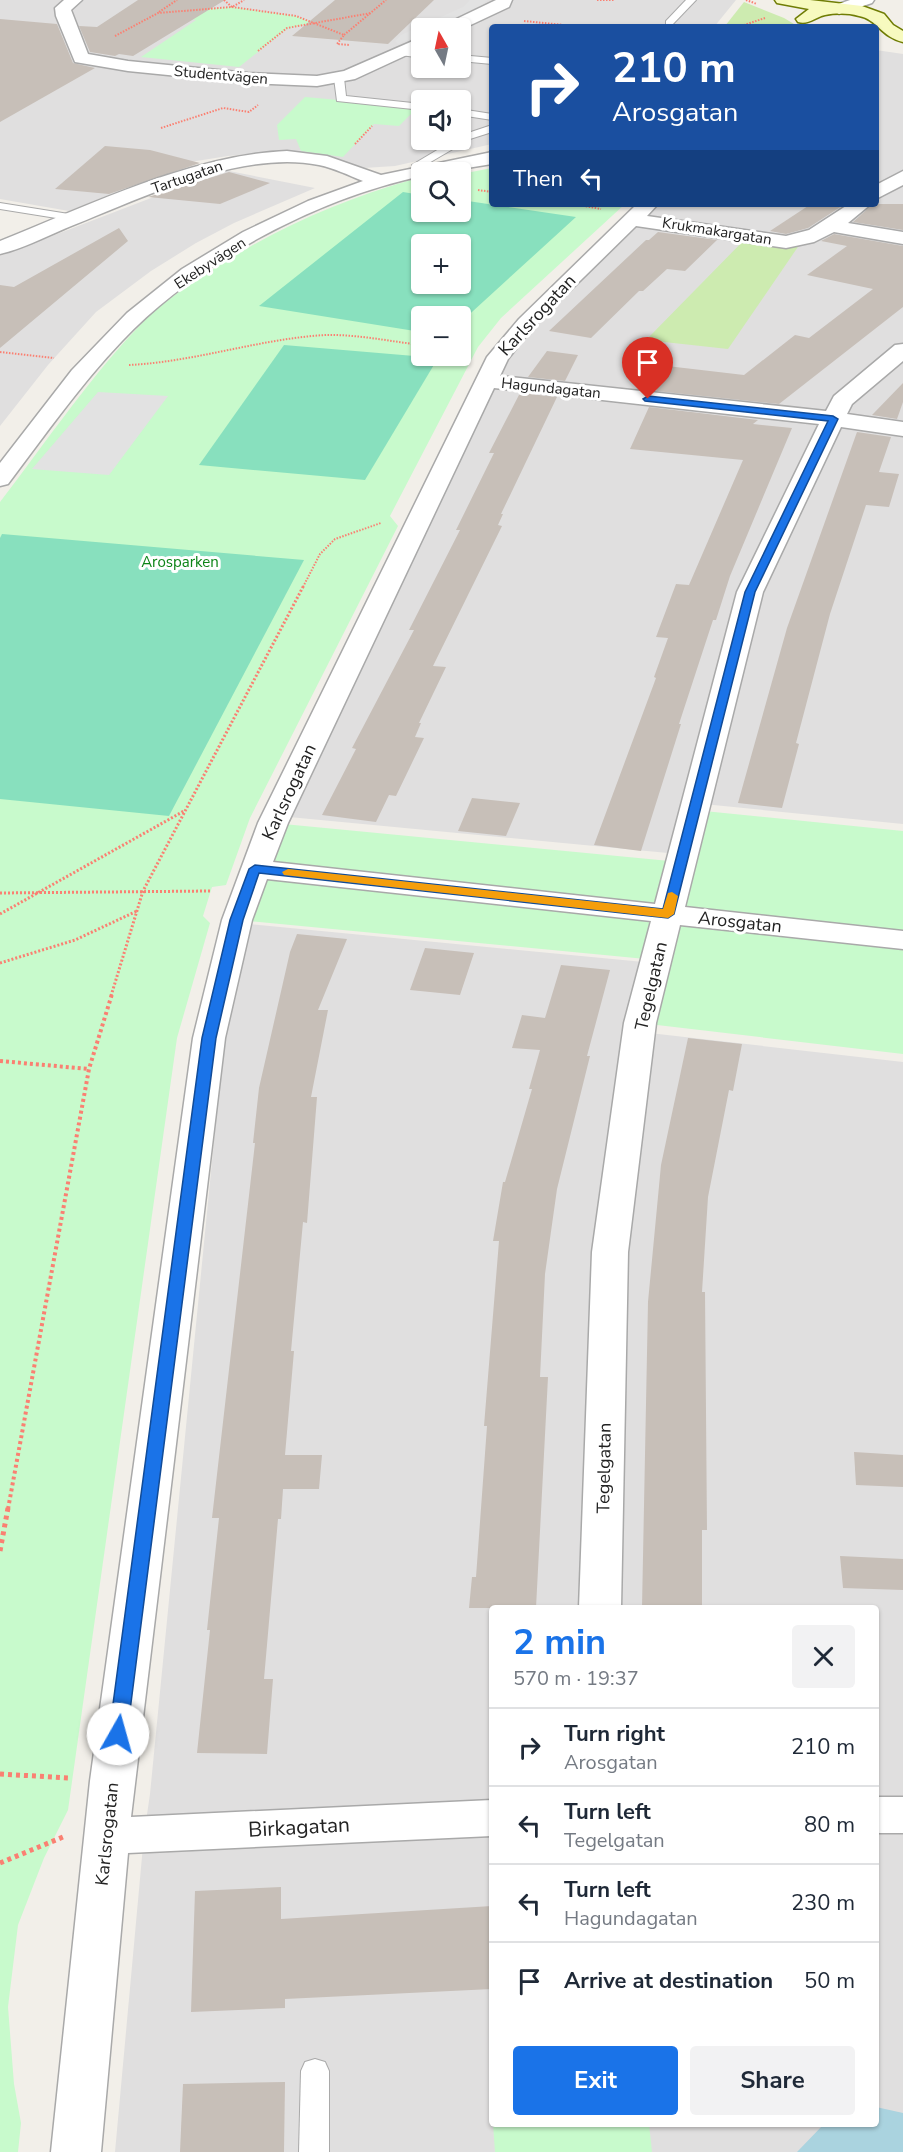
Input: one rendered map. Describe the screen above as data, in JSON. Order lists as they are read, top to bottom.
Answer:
{
  "streets": {
    "street": [
      "Studentvägen",
      "Tartugatan",
      "Krukmakargatan",
      "Ekebyvägen",
      "Karlsrogatan",
      "Hagundagatan",
      "Arosgatan",
      "Tegelgatan",
      "Birkagatan"
    ]
  },
  "crossings": [
    ["Tartugatan", "Ekebyvägen"],
    ["Krukmakargatan", "Karlsrogatan"],
    ["Karlsrogatan", "Hagundagatan"],
    ["Karlsrogatan", "Arosgatan"],
    ["Karlsrogatan", "Birkagatan"],
    ["Hagundagatan", "Tegelgatan"],
    ["Arosgatan", "Tegelgatan"]
  ],
  "parks": ["Arosparken"],
  "north": "top",
  "page": {
    "map_buttons": ["+", "−"],
    "turn": ["210 m", "Arosgatan"],
    "then": "Then",
    "heading": ["2 min", "570 m · 19:37"],
    "list": [
      {
        "name": "Turn right",
        "note": "Arosgatan",
        "value": "210 m"
      },
      {
        "name": "Turn left",
        "note": "Tegelgatan",
        "value": "80 m"
      },
      {
        "name": "Turn left",
        "note": "Hagundagatan",
        "value": "230 m"
      },
      {
        "name": "Arrive at destination",
        "value": "50 m"
      }
    ],
    "buttons": ["Exit", "Share"]
  }
}
